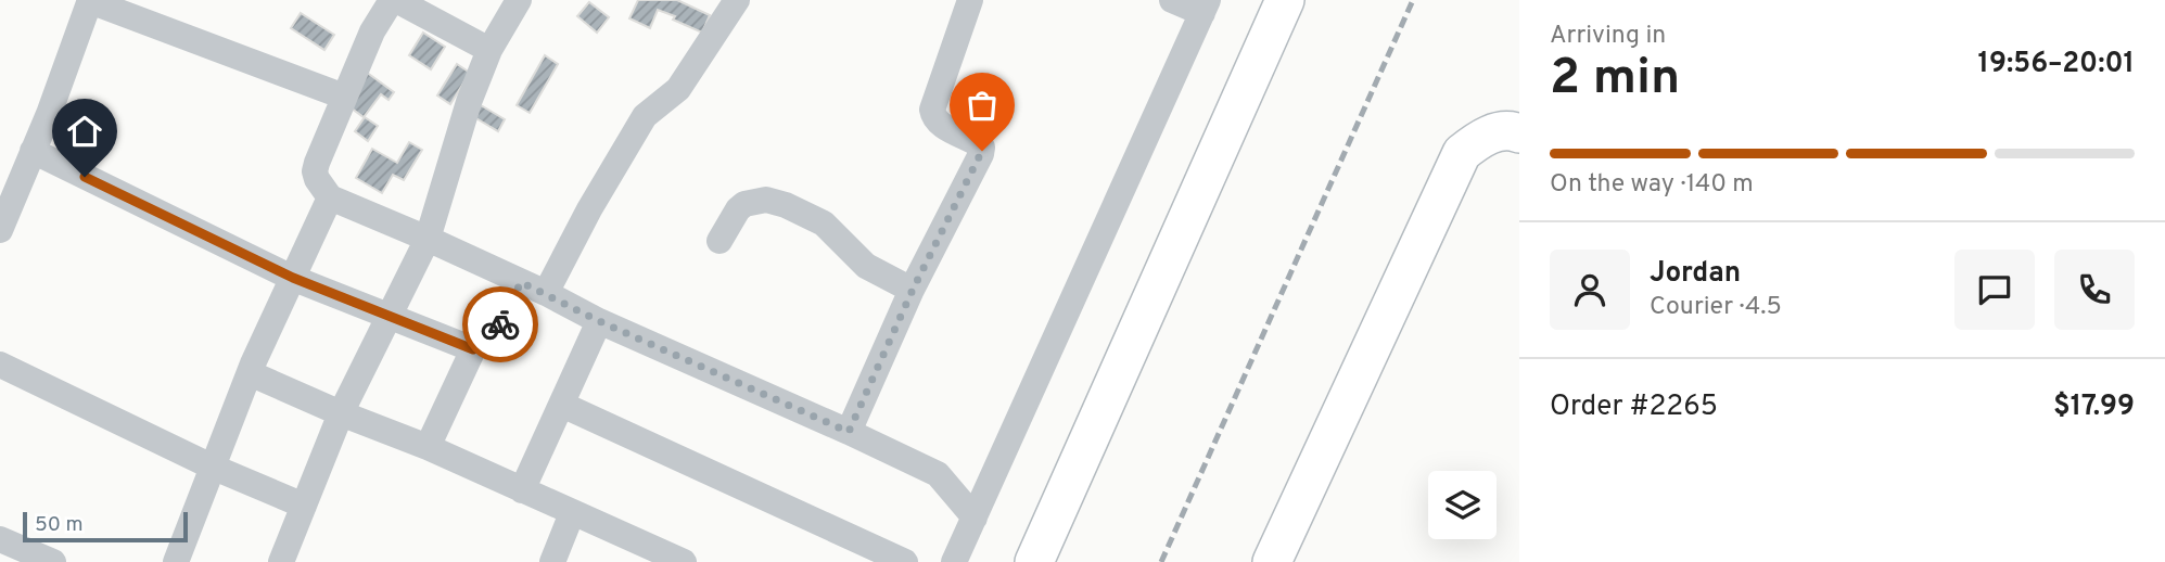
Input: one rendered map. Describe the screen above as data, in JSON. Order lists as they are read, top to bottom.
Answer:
{
  "scale_bar": "50 m",
  "page": {
    "heading": ["2 min", "Arriving in", "19:56–20:01"],
    "panel": [
      "Jordan",
      "Courier · 4.5",
      "Order #2265",
      "$17.99"
    ],
    "bar": "On the way · 140 m",
    "scale": "50 m"
  }
}
